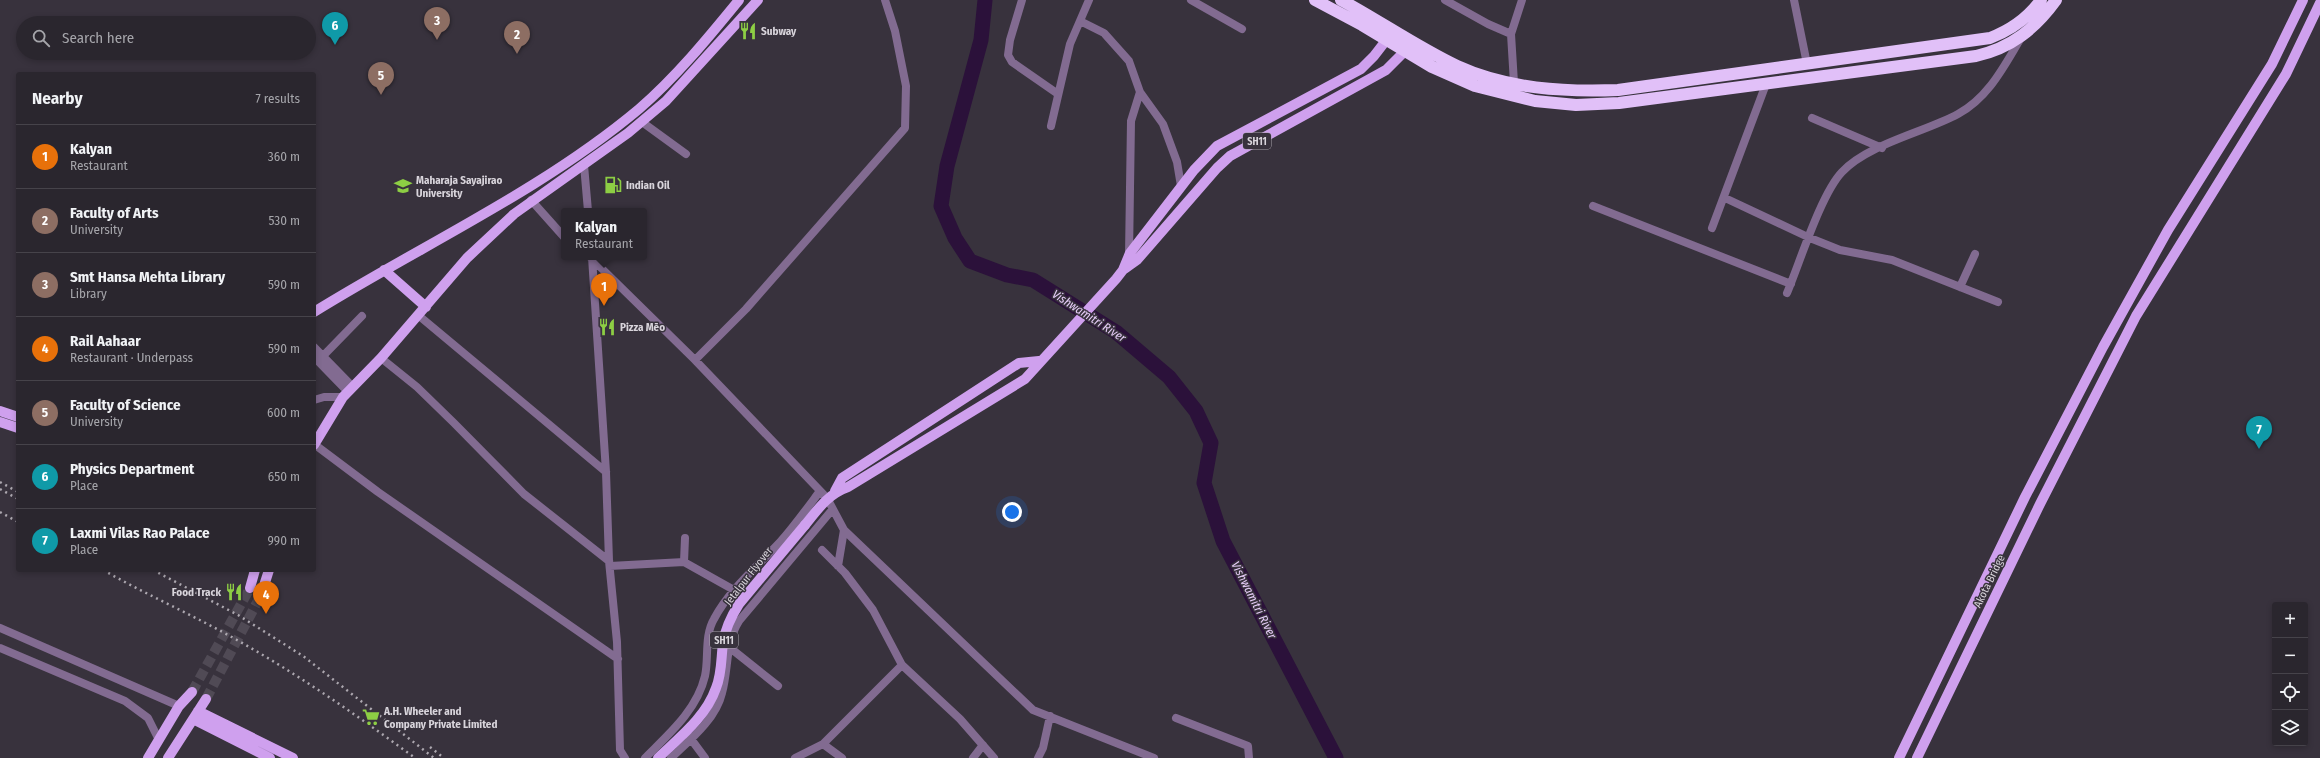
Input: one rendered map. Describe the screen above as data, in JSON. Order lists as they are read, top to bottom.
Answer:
{
  "streets": {
    "main road": ["SH11", "Jetalpur Flyover", "Akota Bridge"]
  },
  "crossings": [
    ["SH11", "Jetalpur Flyover"]
  ],
  "water": ["Vishwamitri River"],
  "places": {
    "restaurant": ["Subway", "Pizza Mēo", "Food Track"],
    "fuel station": ["Indian Oil"],
    "school or university": ["Maharaja Sayajirao University"],
    "supermarket": ["A.H. Wheeler and Company Private Limited"]
  },
  "page": {
    "pins": [
      "3",
      "6",
      "2",
      "5",
      "1",
      "7",
      "4"
    ],
    "search": "Search here",
    "heading": ["Nearby", "7 results"],
    "list": [
      {
        "mark": "1",
        "name": "Kalyan",
        "note": "Restaurant",
        "value": "360 m"
      },
      {
        "mark": "2",
        "name": "Faculty of Arts",
        "note": "University",
        "value": "530 m"
      },
      {
        "mark": "3",
        "name": "Smt Hansa Mehta Library",
        "note": "Library",
        "value": "590 m"
      },
      {
        "mark": "4",
        "name": "Rail Aahaar",
        "note": "Restaurant · Underpass",
        "value": "590 m"
      },
      {
        "mark": "5",
        "name": "Faculty of Science",
        "note": "University",
        "value": "600 m"
      },
      {
        "mark": "6",
        "name": "Physics Department",
        "note": "Place",
        "value": "650 m"
      },
      {
        "mark": "7",
        "name": "Laxmi Vilas Rao Palace",
        "note": "Place",
        "value": "990 m"
      }
    ],
    "popup": ["Kalyan", "Restaurant"],
    "map_buttons": ["+", "−"]
  }
}
